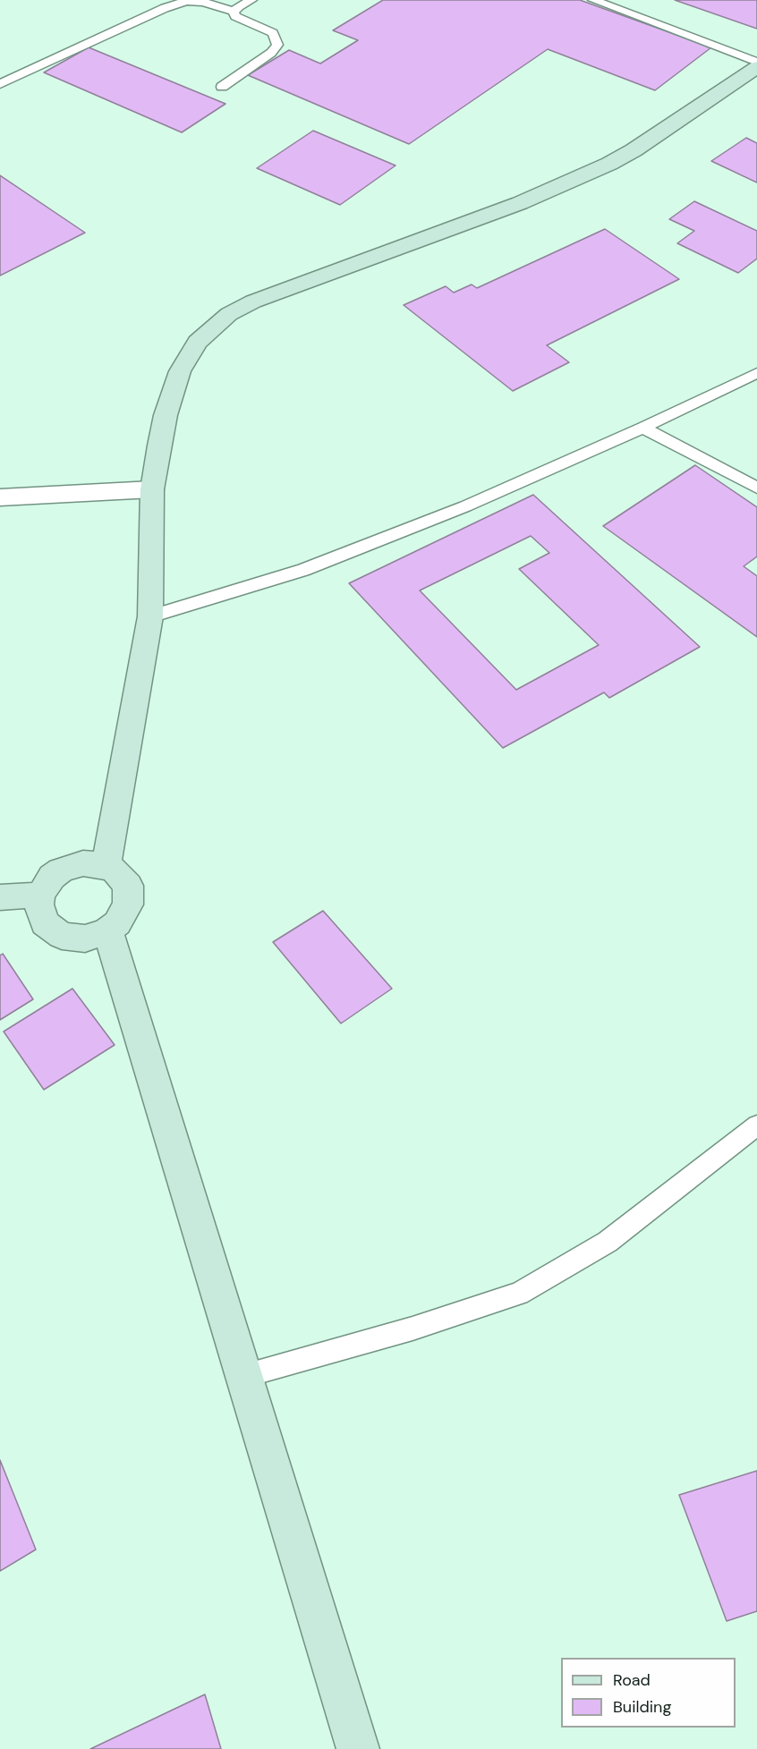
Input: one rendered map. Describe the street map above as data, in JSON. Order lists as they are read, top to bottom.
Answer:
{
  "legend": ["Road", "Building"]
}
